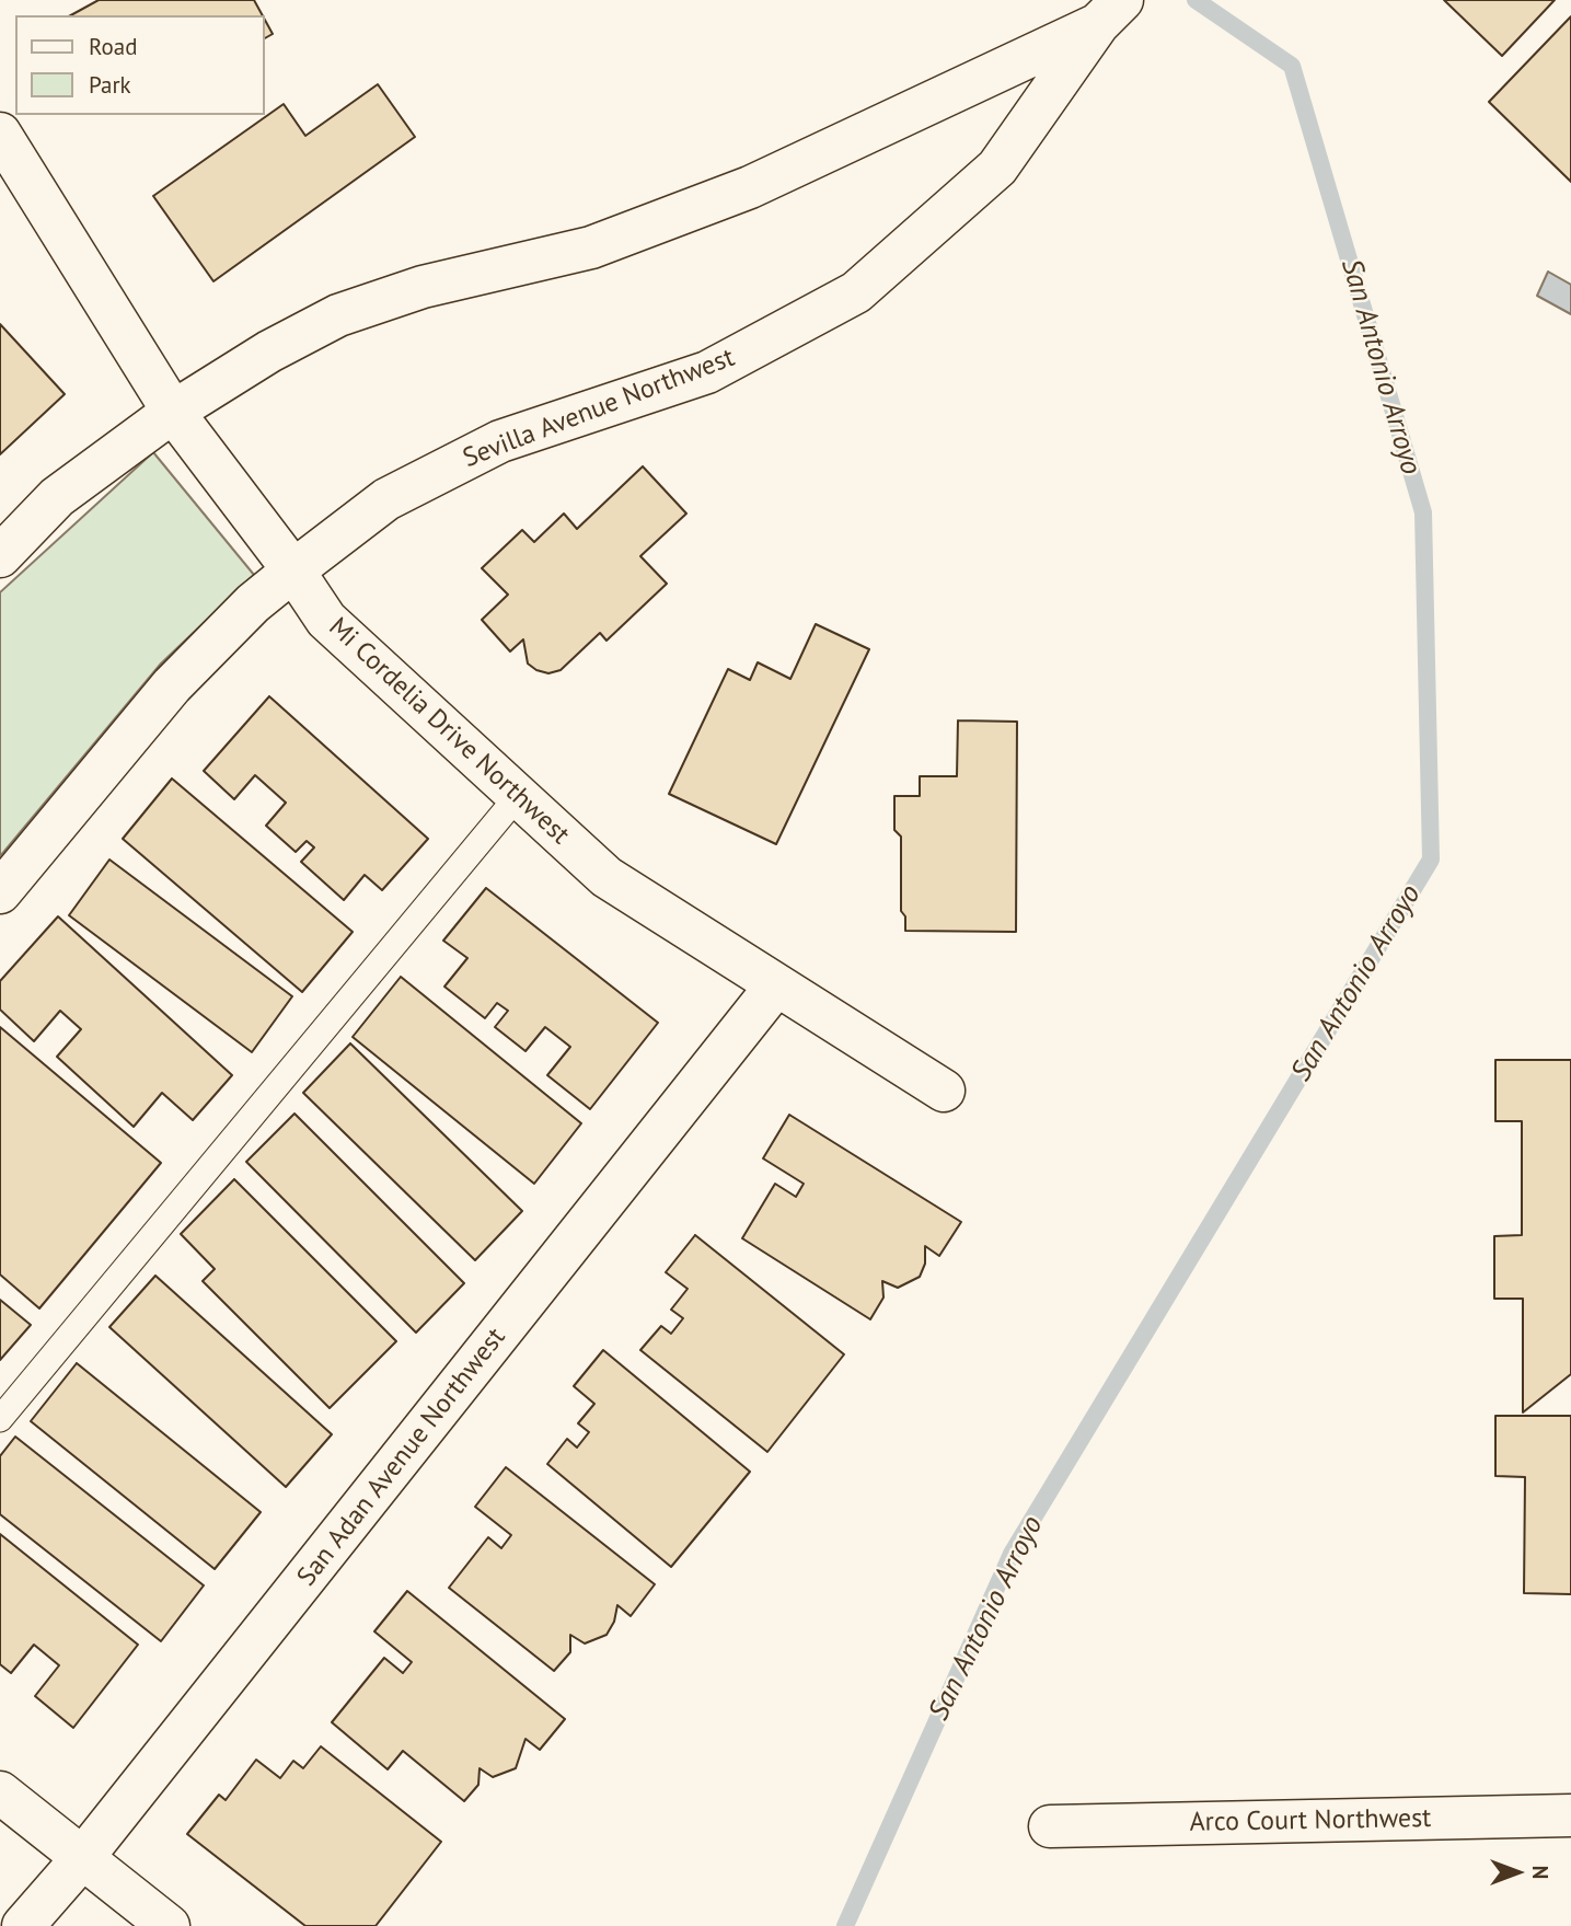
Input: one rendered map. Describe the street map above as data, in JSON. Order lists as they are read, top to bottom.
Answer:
{
  "streets": {
    "street": [
      "Sevilla Avenue Northwest",
      "Mi Cordelia Drive Northwest",
      "San Adan Avenue Northwest",
      "Arco Court Northwest"
    ]
  },
  "crossings": [
    ["Sevilla Avenue Northwest", "Mi Cordelia Drive Northwest"],
    ["Mi Cordelia Drive Northwest", "San Adan Avenue Northwest"]
  ],
  "water": ["San Antonio Arroyo"],
  "legend": ["Road", "Park"],
  "north": "right"
}
